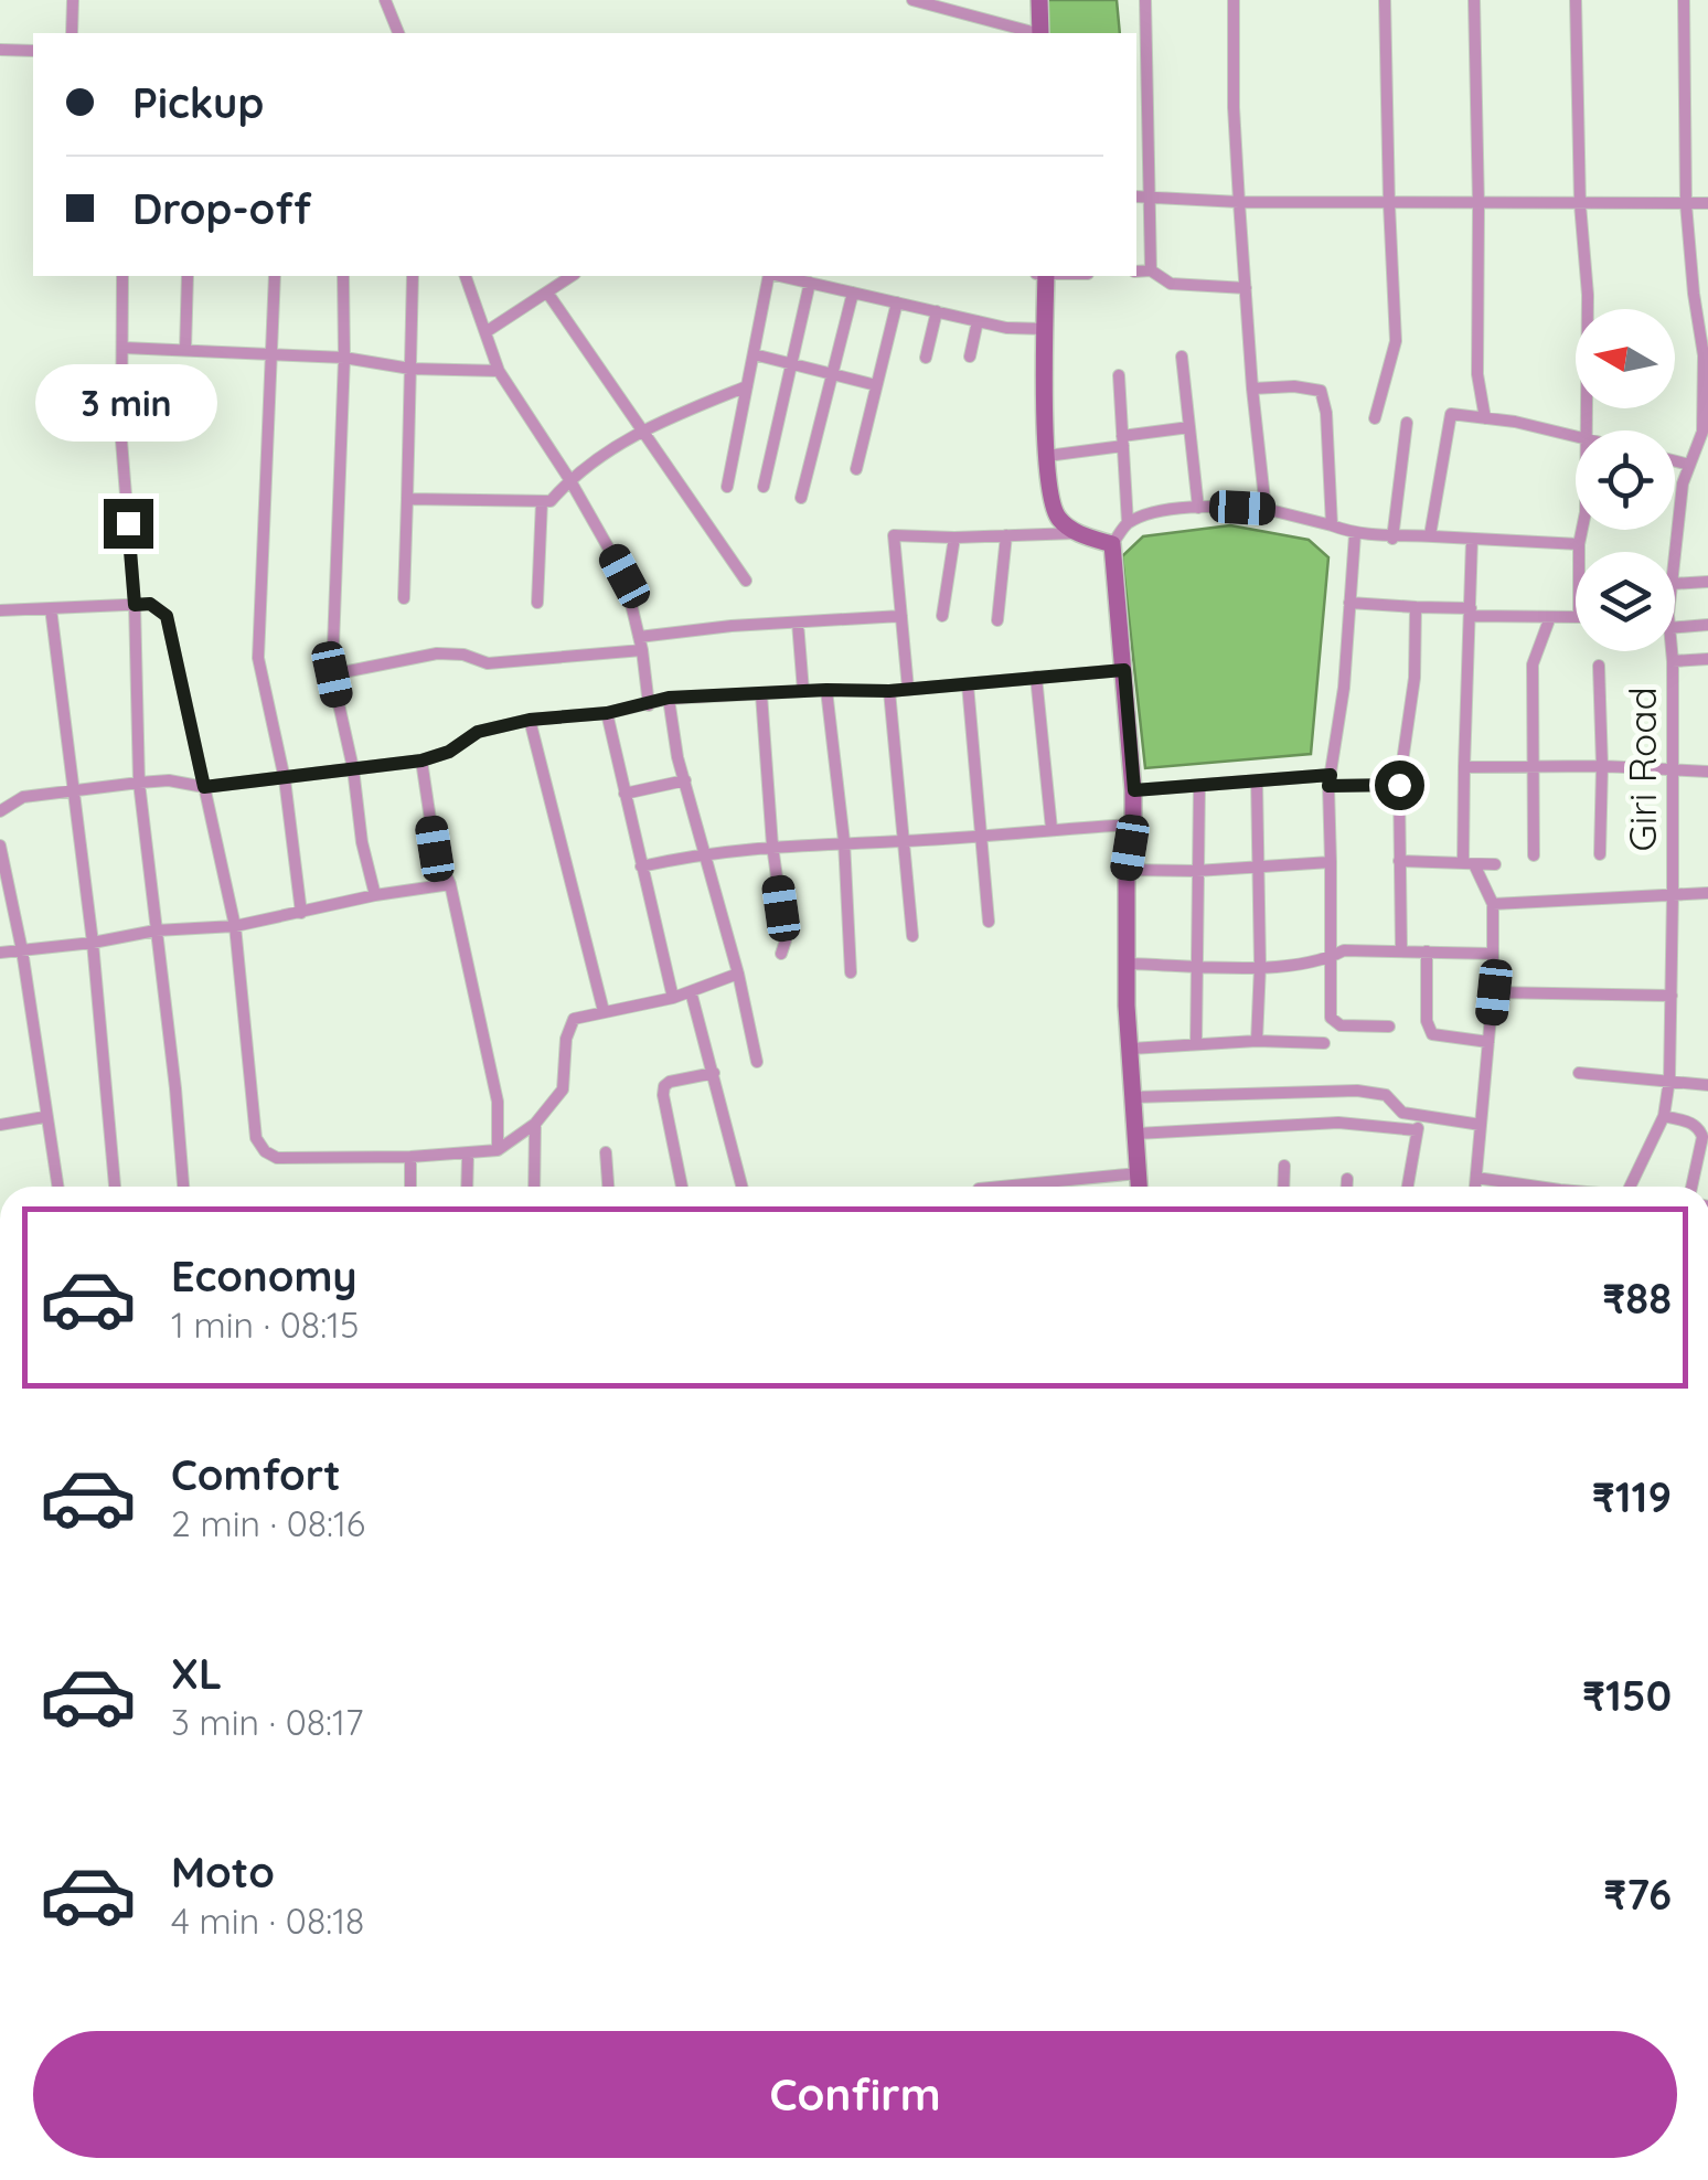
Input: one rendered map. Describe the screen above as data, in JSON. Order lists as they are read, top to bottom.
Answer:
{
  "streets": {
    "street": ["Giri Road"]
  },
  "north": "left",
  "page": {
    "banner": ["Pickup", "Drop-off"],
    "bubble": "3 min",
    "list": [
      {
        "name": "Economy",
        "note": "1 min · 08:15",
        "value": "₹88"
      },
      {
        "name": "Comfort",
        "note": "2 min · 08:16",
        "value": "₹119"
      },
      {
        "name": "XL",
        "note": "3 min · 08:17",
        "value": "₹150"
      },
      {
        "name": "Moto",
        "note": "4 min · 08:18",
        "value": "₹76"
      }
    ],
    "buttons": "Confirm"
  }
}
